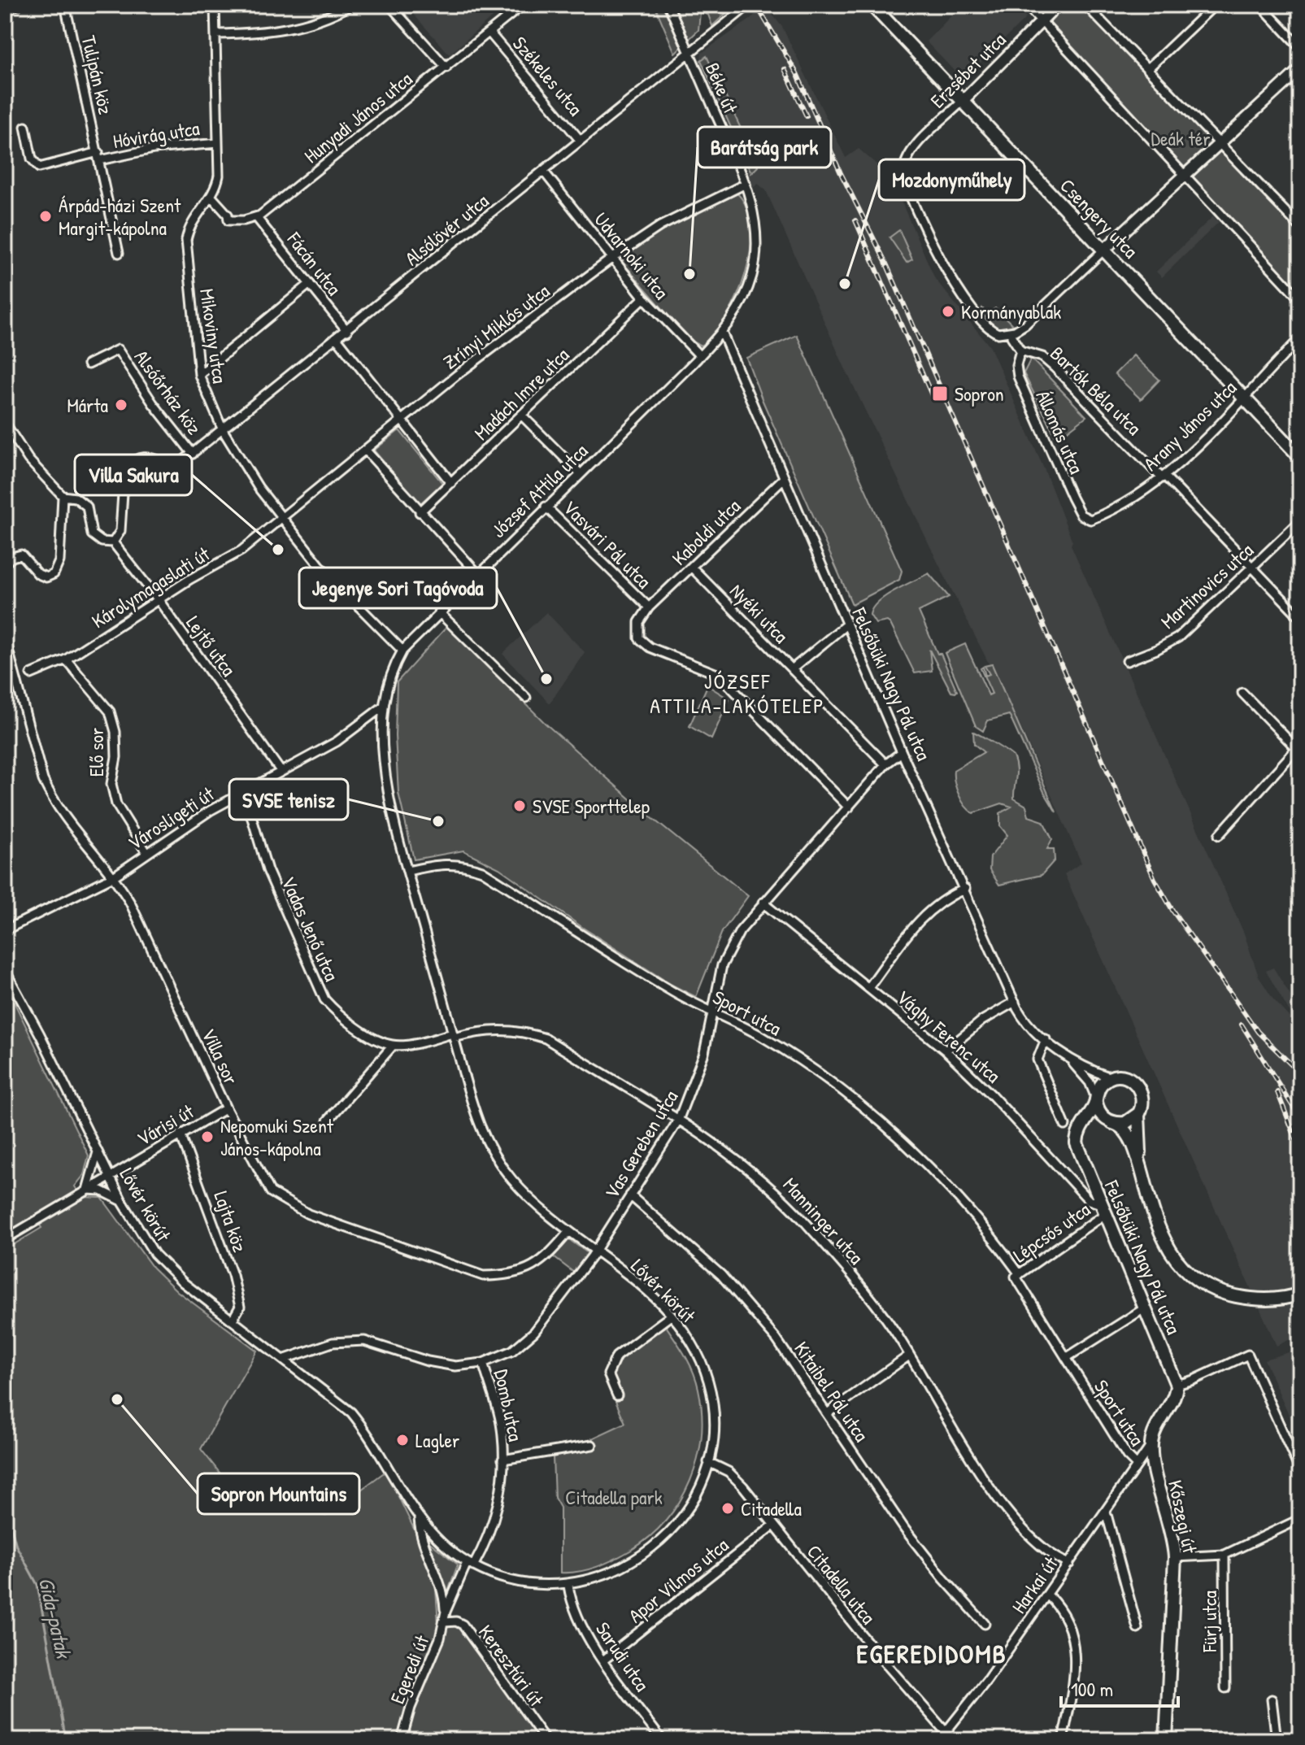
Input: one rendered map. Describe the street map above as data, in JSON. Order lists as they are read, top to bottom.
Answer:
{
  "streets": {
    "main road": ["Csengery utca", "Felsőbüki Nagy Pál utca", "Kőszegi út"],
    "street": [
      "Erzsébet utca",
      "Tulipán köz",
      "Székeles utca",
      "Béke út",
      "Hunyadi János utca",
      "Hóvirág utca",
      "Alsólövér utca",
      "Udvarnoki utca",
      "Fácán utca",
      "Zrínyi Miklós utca",
      "Mikoviny utca",
      "Bartók Béla utca",
      "Alsóőrház köz",
      "Madách Imre utca",
      "Arany János utca",
      "Állomás utca",
      "József Attila utca",
      "Kaboldi utca",
      "Vasvári Pál utca",
      "Martinovics utca",
      "Károlymagaslati út",
      "Nyéki utca",
      "Lejtő utca",
      "Elő sor",
      "Városligeti út",
      "Vadas Jenő utca",
      "Sport utca",
      "Vághy Ferenc utca",
      "Villa sor",
      "Várisi út",
      "Vas Gereben utca",
      "Lővér körút",
      "Manninger utca",
      "Lajta köz",
      "Lépcsős utca",
      "Kitaibel Pál utca",
      "Domb utca",
      "Apor Vilmos utca",
      "Citadella utca",
      "Harkai út",
      "Fürj utca",
      "Sarudi utca",
      "Keresztúri út",
      "Egeredi út"
    ]
  },
  "crossings": [
    ["Erzsébet utca", "Csengery utca"],
    ["Erzsébet utca", "Bartók Béla utca"],
    ["Tulipán köz", "Hóvirág utca"],
    ["Székeles utca", "Hunyadi János utca"],
    ["Székeles utca", "Alsólövér utca"],
    ["Béke út", "Alsólövér utca"],
    ["Béke út", "Zrínyi Miklós utca"],
    ["Béke út", "Felsőbüki Nagy Pál utca"],
    ["Hunyadi János utca", "Fácán utca"],
    ["Hóvirág utca", "Mikoviny utca"],
    ["Csengery utca", "Arany János utca"],
    ["Alsólövér utca", "Udvarnoki utca"],
    ["Alsólövér utca", "Fácán utca"],
    ["Alsólövér utca", "Mikoviny utca"],
    ["Alsólövér utca", "Alsóőrház köz"],
    ["Alsólövér utca", "Lejtő utca"],
    ["Udvarnoki utca", "Zrínyi Miklós utca"],
    ["Udvarnoki utca", "Madách Imre utca"],
    ["Udvarnoki utca", "József Attila utca"],
    ["Zrínyi Miklós utca", "Mikoviny utca"],
    ["Zrínyi Miklós utca", "Károlymagaslati út"],
    ["Mikoviny utca", "József Attila utca"],
    ["Mikoviny utca", "Károlymagaslati út"],
    ["Mikoviny utca", "Lővér körút"],
    ["Bartók Béla utca", "Arany János utca"],
    ["Bartók Béla utca", "Állomás utca"],
    ["Bartók Béla utca", "Martinovics utca"],
    ["Arany János utca", "Állomás utca"],
    ["József Attila utca", "Vasvári Pál utca"],
    ["József Attila utca", "Lővér körút"],
    ["Kaboldi utca", "Vasvári Pál utca"],
    ["Kaboldi utca", "Nyéki utca"],
    ["Kaboldi utca", "Felsőbüki Nagy Pál utca"],
    ["Vasvári Pál utca", "Vas Gereben utca"],
    ["Károlymagaslati út", "Lejtő utca"],
    ["Károlymagaslati út", "Elő sor"],
    ["Nyéki utca", "Vas Gereben utca"],
    ["Lejtő utca", "Városligeti út"],
    ["Felsőbüki Nagy Pál utca", "Vághy Ferenc utca"],
    ["Felsőbüki Nagy Pál utca", "Vas Gereben utca"],
    ["Felsőbüki Nagy Pál utca", "Lépcsős utca"],
    ["Elő sor", "Városligeti út"],
    ["Városligeti út", "Vadas Jenő utca"],
    ["Városligeti út", "Villa sor"],
    ["Városligeti út", "Lővér körút"],
    ["Sport utca", "Vas Gereben utca"],
    ["Sport utca", "Lővér körút"],
    ["Sport utca", "Lépcsős utca"],
    ["Sport utca", "Harkai út"],
    ["Vághy Ferenc utca", "Vas Gereben utca"],
    ["Vághy Ferenc utca", "Lépcsős utca"],
    ["Villa sor", "Várisi út"],
    ["Villa sor", "Lővér körút"],
    ["Várisi út", "Lővér körút"],
    ["Várisi út", "Lajta köz"],
    ["Vas Gereben utca", "Lővér körút"],
    ["Vas Gereben utca", "Manninger utca"],
    ["Vas Gereben utca", "Kitaibel Pál utca"],
    ["Vas Gereben utca", "Domb utca"],
    ["Lővér körút", "Manninger utca"],
    ["Lővér körút", "Lajta köz"],
    ["Lővér körút", "Domb utca"],
    ["Lővér körút", "Citadella utca"],
    ["Lővér körút", "Sarudi utca"],
    ["Lővér körút", "Egeredi út"],
    ["Manninger utca", "Harkai út"],
    ["Domb utca", "Egeredi út"],
    ["Kőszegi út", "Harkai út"],
    ["Apor Vilmos utca", "Citadella utca"],
    ["Apor Vilmos utca", "Sarudi utca"],
    ["Citadella utca", "Harkai út"],
    ["Keresztúri út", "Egeredi út"]
  ],
  "districts": ["JÓZSEF ATTILA-LAKÓTELEP", "EGEREDIDOMB"],
  "water": ["Gida-patak"],
  "parks": ["Deák tér", "Citadella park"],
  "places": {
    "other": [
      "Árpád-házi Szent Margit-kápolna",
      "Barátság park",
      "Mozdonyműhely",
      "Kormányablak",
      "Márta",
      "Villa Sakura",
      "Jegenye Sori Tagóvoda",
      "SVSE Sporttelep",
      "SVSE tenisz",
      "Nepomuki Szent János-kápolna",
      "Sopron Mountains",
      "Lagler",
      "Citadella"
    ],
    "transit": ["Sopron"]
  },
  "scale_bar": "100 m"
}
